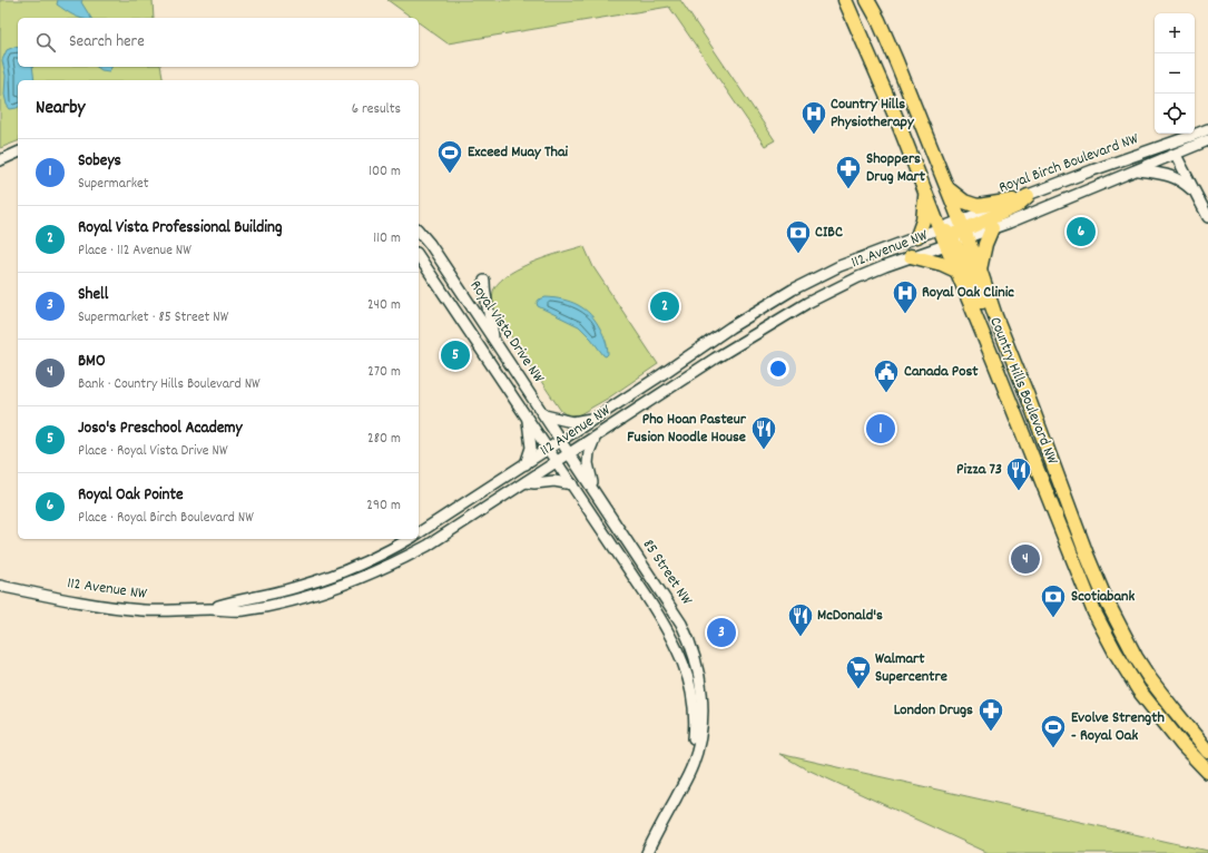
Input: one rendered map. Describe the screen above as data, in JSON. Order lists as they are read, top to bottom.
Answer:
{
  "streets": {
    "main road": ["Country Hills Boulevard NW"],
    "street": [
      "Royal Birch Boulevard NW",
      "112 Avenue NW",
      "Royal Vista Drive NW",
      "85 Street NW"
    ]
  },
  "crossings": [
    ["Royal Birch Boulevard NW", "112 Avenue NW"],
    ["Royal Birch Boulevard NW", "Country Hills Boulevard NW"],
    ["112 Avenue NW", "Royal Vista Drive NW"],
    ["112 Avenue NW", "Country Hills Boulevard NW"],
    ["112 Avenue NW", "85 Street NW"],
    ["Royal Vista Drive NW", "85 Street NW"]
  ],
  "places": {
    "hospital": ["Country Hills Physiotherapy", "Royal Oak Clinic"],
    "sports": ["Exceed Muay Thai", "Evolve Strength - Royal Oak"],
    "pharmacy": ["Shoppers Drug Mart", "London Drugs"],
    "bank": ["CIBC", "Scotiabank"],
    "public building": ["Canada Post"],
    "restaurant": ["Pho Hoan Pasteur Fusion Noodle House", "Pizza 73", "McDonald's"],
    "supermarket": ["Walmart Supercentre"]
  },
  "page": {
    "map_buttons": ["+", "−"],
    "search": "Search here",
    "heading": ["Nearby", "6 results"],
    "list": [
      {
        "mark": "1",
        "name": "Sobeys",
        "note": "Supermarket",
        "value": "100 m"
      },
      {
        "mark": "2",
        "name": "Royal Vista Professional Building",
        "note": "Place · 112 Avenue NW",
        "value": "110 m"
      },
      {
        "mark": "3",
        "name": "Shell",
        "note": "Supermarket · 85 Street NW",
        "value": "240 m"
      },
      {
        "mark": "4",
        "name": "BMO",
        "note": "Bank · Country Hills Boulevard NW",
        "value": "270 m"
      },
      {
        "mark": "5",
        "name": "Joso's Preschool Academy",
        "note": "Place · Royal Vista Drive NW",
        "value": "280 m"
      },
      {
        "mark": "6",
        "name": "Royal Oak Pointe",
        "note": "Place · Royal Birch Boulevard NW",
        "value": "290 m"
      }
    ],
    "pins": [
      "6",
      "2",
      "5",
      "1",
      "4",
      "3"
    ]
  }
}
